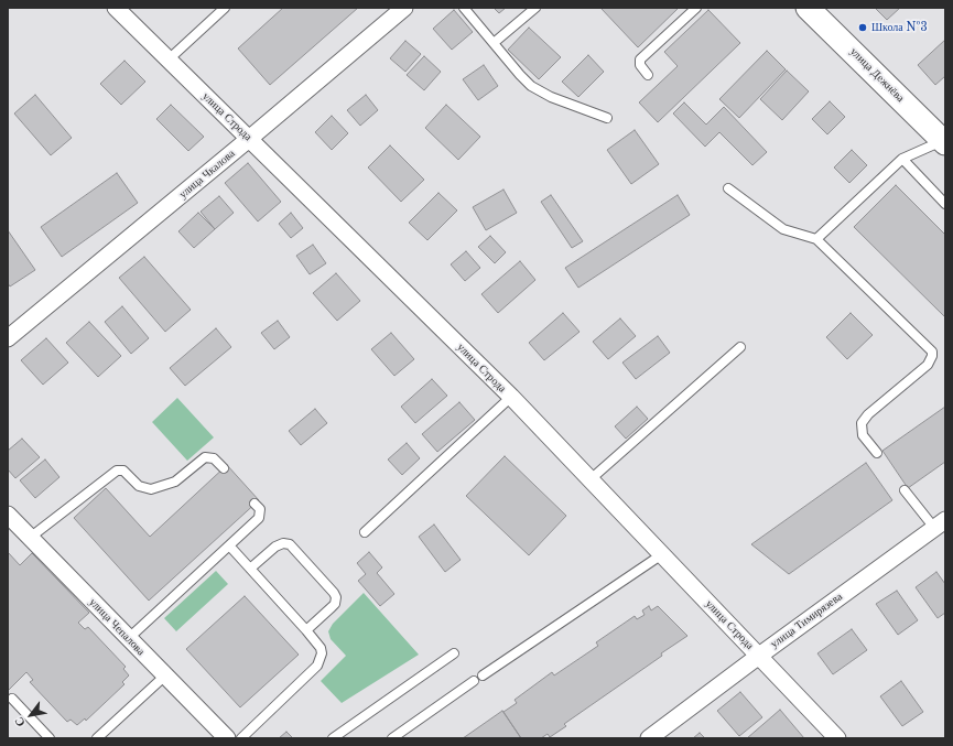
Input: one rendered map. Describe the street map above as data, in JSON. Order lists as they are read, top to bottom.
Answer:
{
  "streets": {
    "main road": ["улица Дежнёва"],
    "street": [
      "улица Строда",
      "улица Чкалова",
      "улица Тимирязева",
      "улица Чепалова"
    ]
  },
  "crossings": [
    ["улица Строда", "улица Чкалова"],
    ["улица Строда", "улица Тимирязева"]
  ],
  "places": ["Школа №3"],
  "north": "bottom left"
}
